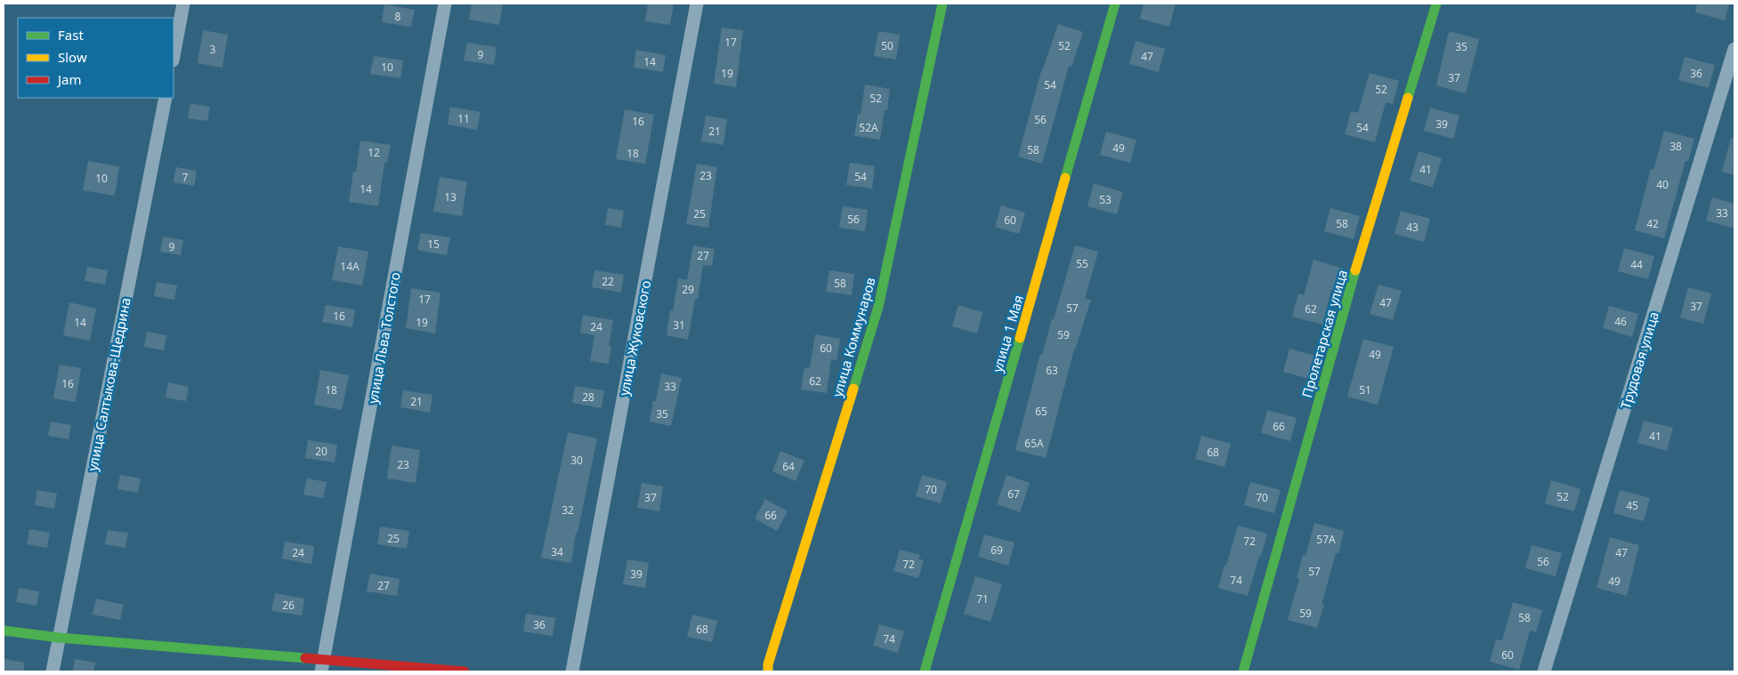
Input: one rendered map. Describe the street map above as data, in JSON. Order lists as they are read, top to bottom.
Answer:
{
  "streets": {
    "street": [
      "улица 1 Мая",
      "Пролетарская улица",
      "улица Коммунаров",
      "улица Льва Толстого",
      "улица Жуковского",
      "Трудовая улица",
      "улица Салтыкова-Щедрина"
    ]
  },
  "house_numbers": [
    "8",
    "17",
    "50",
    "52",
    "35",
    "3",
    "9",
    "47",
    "14",
    "10",
    "19",
    "36",
    "37",
    "54",
    "52",
    "52",
    "11",
    "56",
    "16",
    "39",
    "52А",
    "54",
    "21",
    "38",
    "49",
    "58",
    "12",
    "18",
    "41",
    "23",
    "54",
    "7",
    "10",
    "40",
    "14",
    "13",
    "53",
    "33",
    "25",
    "56",
    "60",
    "58",
    "42",
    "43",
    "15",
    "9",
    "27",
    "55",
    "44",
    "14А",
    "22",
    "58",
    "29",
    "17",
    "47",
    "37",
    "57",
    "62",
    "16",
    "46",
    "14",
    "19",
    "31",
    "24",
    "59",
    "60",
    "49",
    "63",
    "62",
    "16",
    "33",
    "18",
    "51",
    "28",
    "21",
    "65",
    "35",
    "66",
    "41",
    "65А",
    "20",
    "68",
    "30",
    "23",
    "64",
    "70",
    "67",
    "52",
    "37",
    "70",
    "45",
    "32",
    "66",
    "25",
    "57А",
    "72",
    "69",
    "34",
    "24",
    "47",
    "56",
    "72",
    "57",
    "39",
    "74",
    "49",
    "27",
    "71",
    "26",
    "59",
    "58",
    "36",
    "68",
    "74",
    "60"
  ],
  "legend": ["Fast", "Slow", "Jam"]
}
